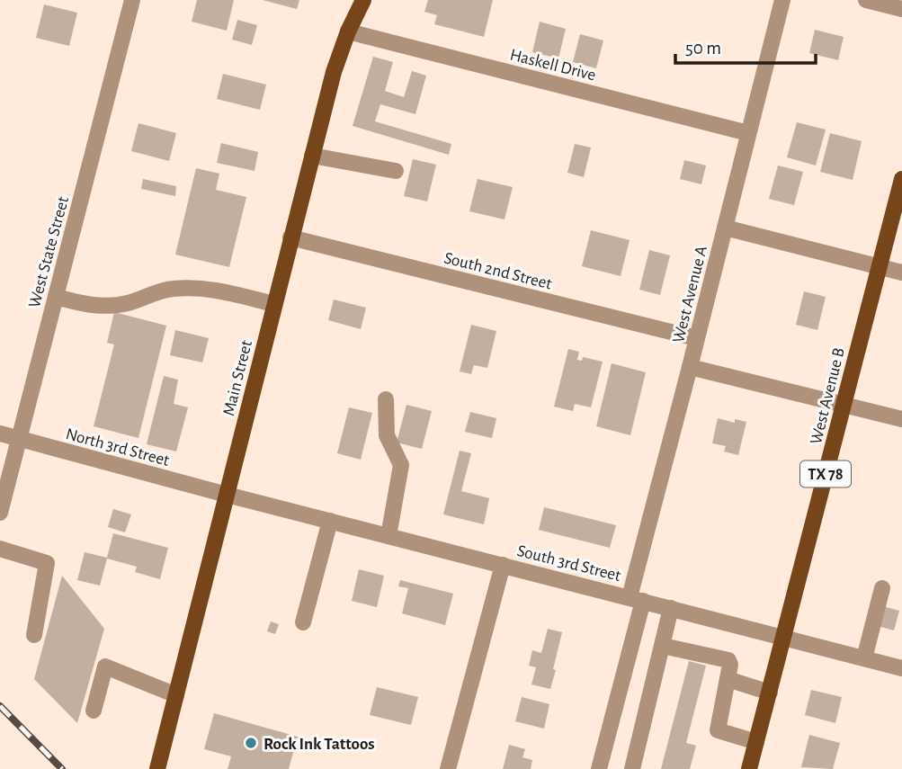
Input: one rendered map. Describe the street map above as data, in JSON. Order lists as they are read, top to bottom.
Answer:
{
  "streets": {
    "main road": ["Main Street", "West Avenue B", "TX 78"],
    "street": [
      "Haskell Drive",
      "West State Street",
      "South 2nd Street",
      "West Avenue A",
      "North 3rd Street",
      "South 3rd Street"
    ]
  },
  "crossings": [
    ["Haskell Drive", "West Avenue A"],
    ["Haskell Drive", "Main Street"],
    ["West State Street", "North 3rd Street"],
    ["South 2nd Street", "West Avenue A"],
    ["South 2nd Street", "Main Street"],
    ["West Avenue A", "South 3rd Street"],
    ["Main Street", "North 3rd Street"],
    ["Main Street", "South 3rd Street"],
    ["West Avenue B", "South 3rd Street"],
    ["North 3rd Street", "South 3rd Street"]
  ],
  "places": ["Rock Ink Tattoos"],
  "scale_bar": "50 m"
}
